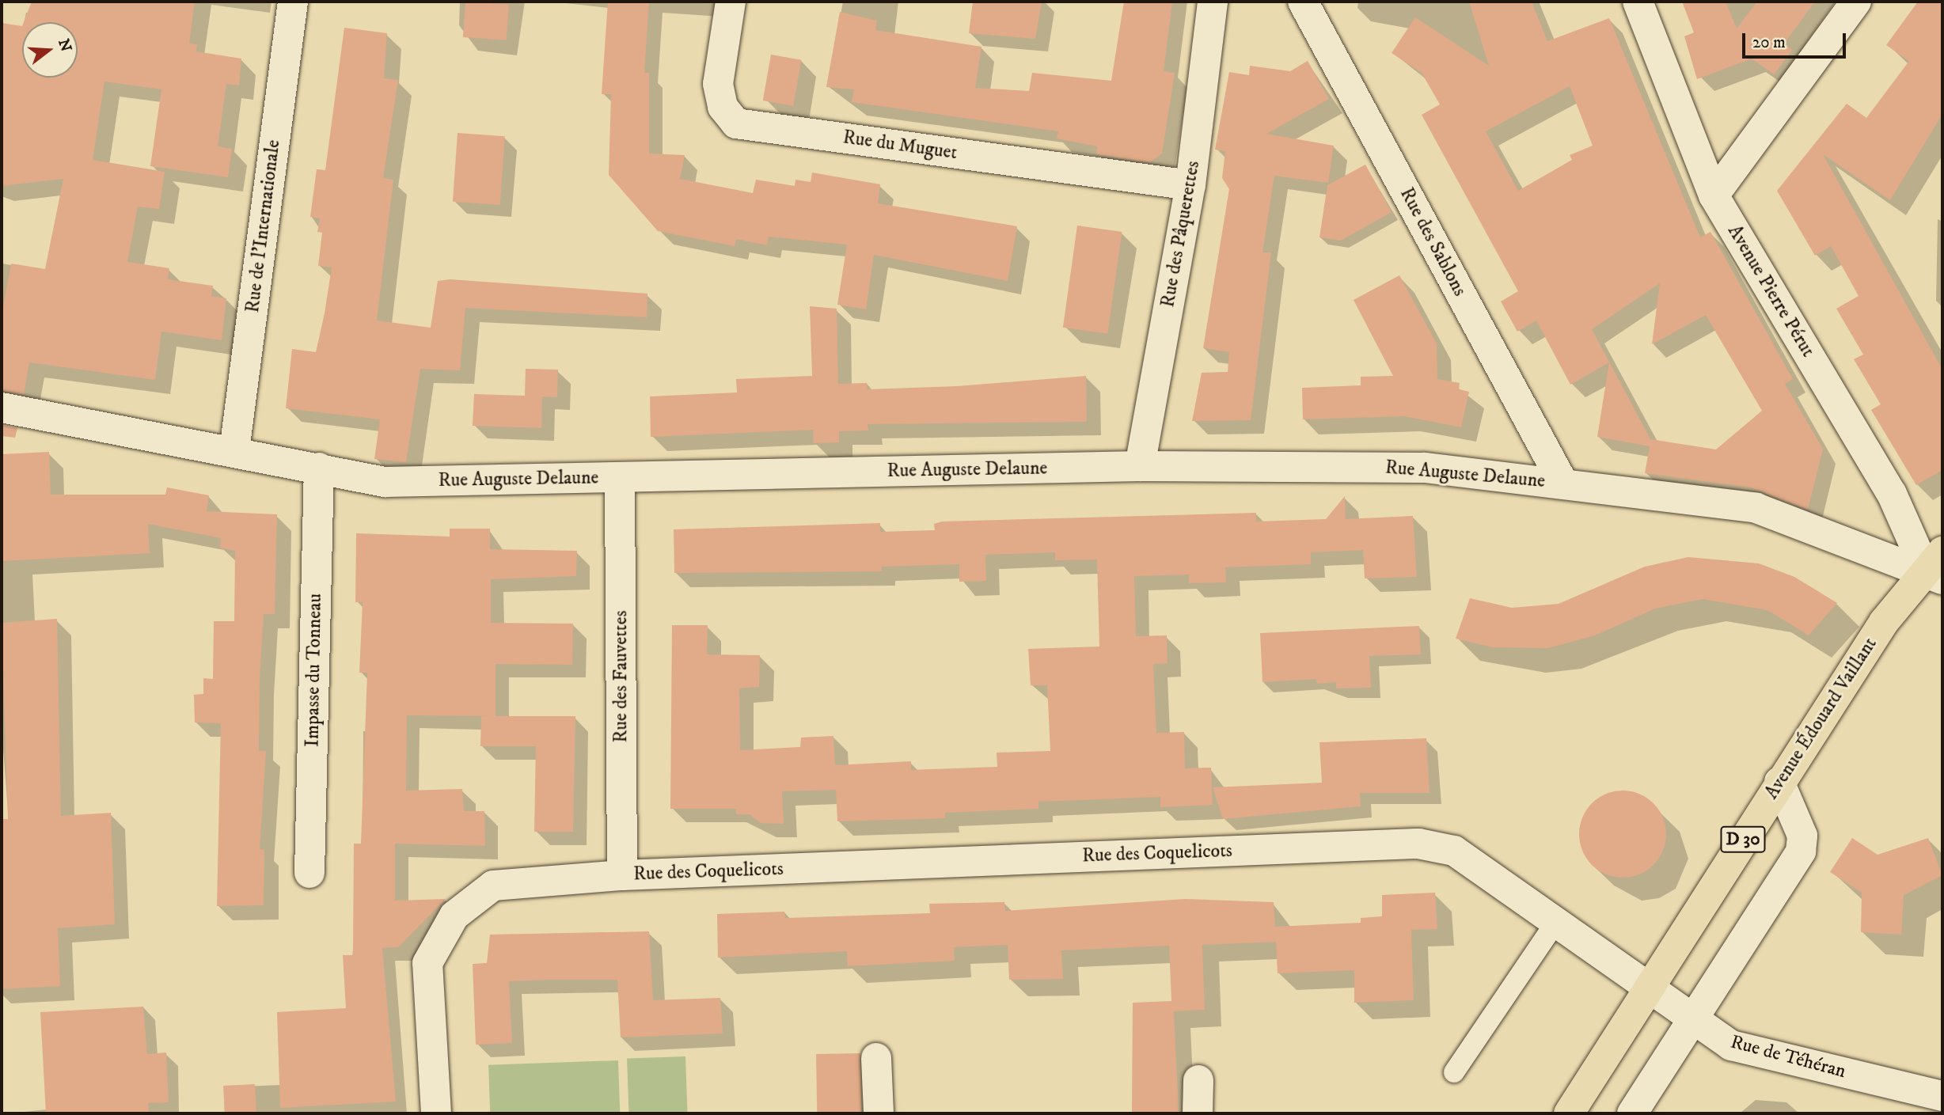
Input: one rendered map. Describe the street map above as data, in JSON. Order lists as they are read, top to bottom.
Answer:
{
  "streets": {
    "main road": ["Avenue Édouard Vaillant", "D 30"],
    "street": [
      "Rue du Muguet",
      "Rue de l'Internationale",
      "Rue des Pâquerettes",
      "Rue des Sablons",
      "Avenue Pierre Pérut",
      "Rue Auguste Delaune",
      "Impasse du Tonneau",
      "Rue des Fauvettes",
      "Rue des Coquelicots",
      "Rue de Téhéran"
    ]
  },
  "crossings": [
    ["Rue du Muguet", "Rue des Pâquerettes"],
    ["Rue de l'Internationale", "Rue Auguste Delaune"],
    ["Rue des Pâquerettes", "Rue Auguste Delaune"],
    ["Rue des Sablons", "Rue Auguste Delaune"],
    ["Avenue Pierre Pérut", "Rue Auguste Delaune"],
    ["Avenue Pierre Pérut", "Avenue Édouard Vaillant"],
    ["Rue Auguste Delaune", "Impasse du Tonneau"],
    ["Rue Auguste Delaune", "Rue des Fauvettes"],
    ["Rue Auguste Delaune", "Avenue Édouard Vaillant"],
    ["Rue des Fauvettes", "Rue des Coquelicots"],
    ["Avenue Édouard Vaillant", "Rue des Coquelicots"],
    ["Avenue Édouard Vaillant", "Rue de Téhéran"],
    ["Rue des Coquelicots", "Rue de Téhéran"]
  ],
  "scale_bar": "20 m",
  "north": "right"
}
